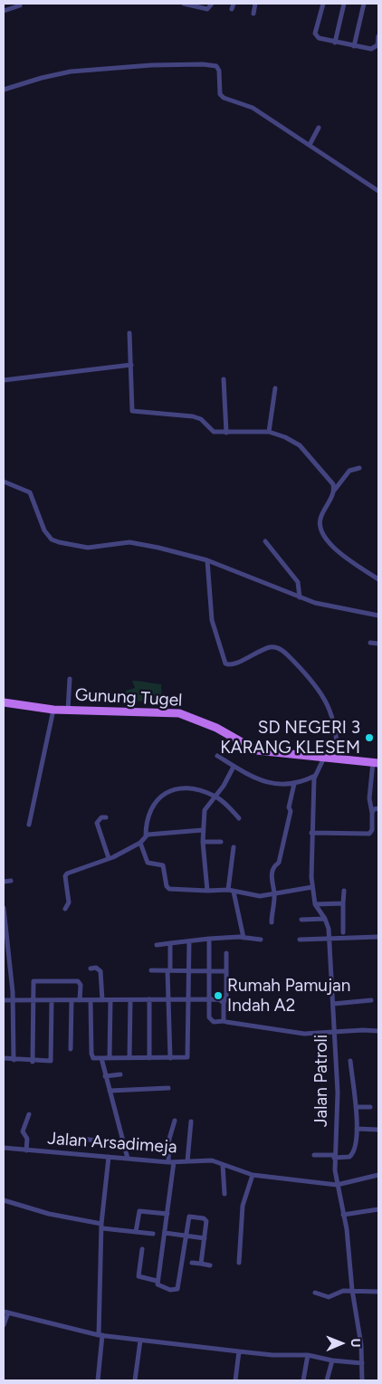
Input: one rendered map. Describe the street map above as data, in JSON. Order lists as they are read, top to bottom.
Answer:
{
  "streets": {
    "main road": ["Gunung Tugel"],
    "street": ["Jalan Patroli", "Jalan Arsadimeja"]
  },
  "crossings": [
    ["Gunung Tugel", "Jalan Patroli"],
    ["Jalan Patroli", "Jalan Arsadimeja"]
  ],
  "places": ["SD NEGERI 3 KARANG KLESEM", "Rumah Pamujan Indah A2"],
  "north": "right"
}
